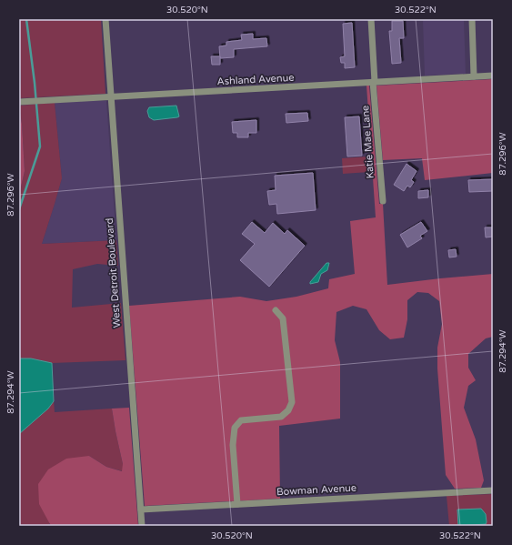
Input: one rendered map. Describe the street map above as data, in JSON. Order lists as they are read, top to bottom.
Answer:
{
  "streets": {
    "street": [
      "Ashland Avenue",
      "Katie Mae Lane",
      "West Detroit Boulevard",
      "Bowman Avenue"
    ]
  },
  "crossings": [
    ["Ashland Avenue", "Katie Mae Lane"],
    ["Ashland Avenue", "West Detroit Boulevard"],
    ["West Detroit Boulevard", "Bowman Avenue"]
  ],
  "coordinates": [
    "30.520°N",
    "30.522°N",
    "87.296°W",
    "87.294°W"
  ]
}
